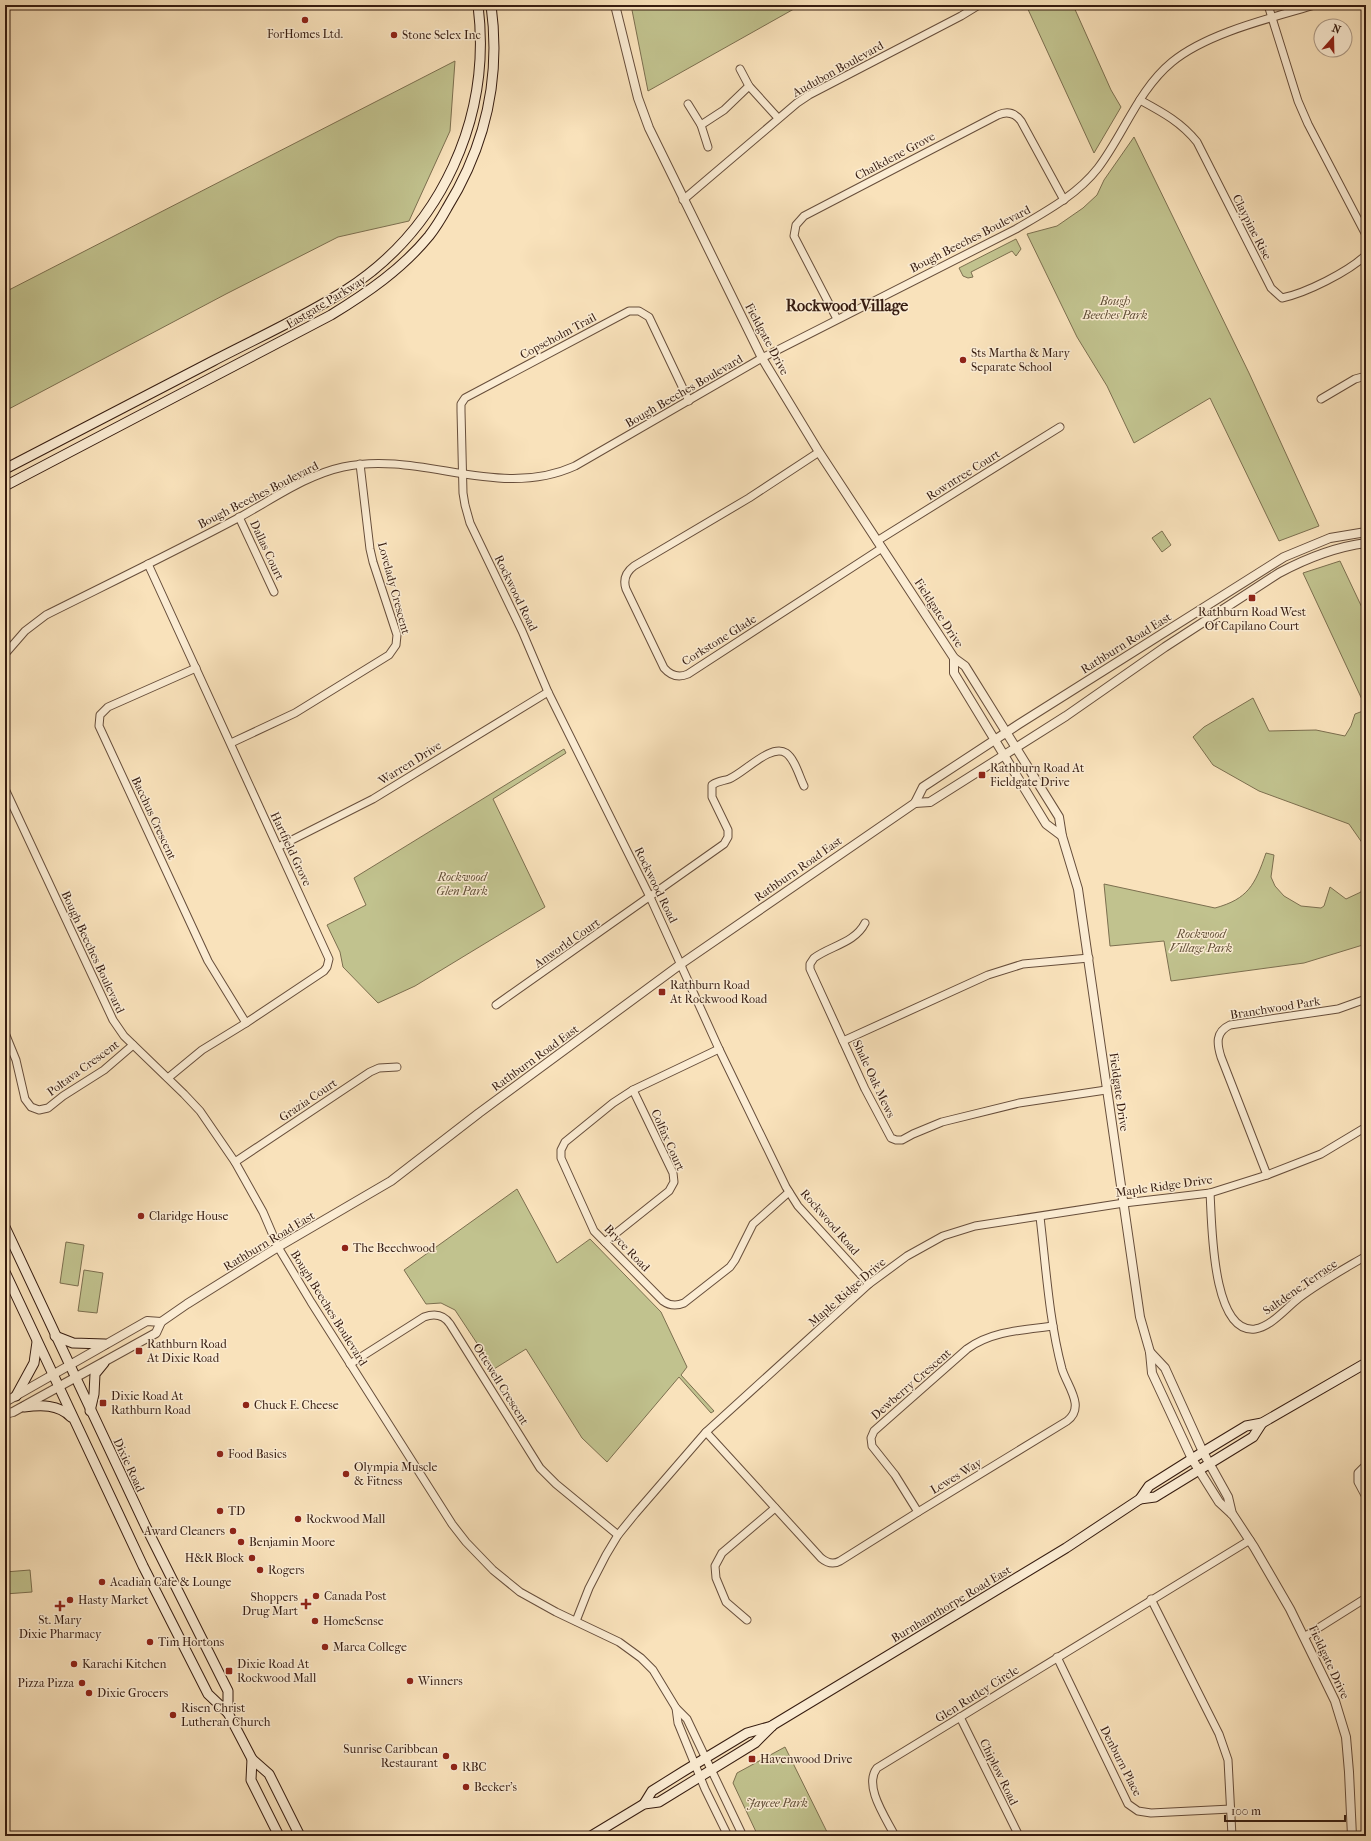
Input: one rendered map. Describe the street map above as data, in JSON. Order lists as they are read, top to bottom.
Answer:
{
  "streets": {
    "main road": ["Eastgate Parkway", "Dixie Road", "Burnhamthorpe Road East"],
    "street": [
      "Audubon Boulevard",
      "Chalkdene Grove",
      "Claypine Rise",
      "Bough Beeches Boulevard",
      "Copseholm Trail",
      "Fieldgate Drive",
      "Rowntree Court",
      "Dallas Court",
      "Lovelady Crescent",
      "Rockwood Road",
      "Corkstone Glade",
      "Rathburn Road East",
      "Warren Drive",
      "Bacchus Crescent",
      "Hartfield Grove",
      "Anworld Court",
      "Branchwood Park",
      "Poltava Crescent",
      "Shale Oak Mews",
      "Grazia Court",
      "Colfax Court",
      "Maple Ridge Drive",
      "Bryce Road",
      "Saltdene Terrace",
      "Ottewell Crescent",
      "Dewberry Crescent",
      "Lewes Way",
      "Glen Rutley Circle",
      "Denburn Place",
      "Chiplow Road"
    ]
  },
  "crossings": [
    ["Audubon Boulevard", "Fieldgate Drive"],
    ["Chalkdene Grove", "Bough Beeches Boulevard"],
    ["Claypine Rise", "Bough Beeches Boulevard"],
    ["Bough Beeches Boulevard", "Copseholm Trail"],
    ["Bough Beeches Boulevard", "Fieldgate Drive"],
    ["Bough Beeches Boulevard", "Dallas Court"],
    ["Bough Beeches Boulevard", "Lovelady Crescent"],
    ["Bough Beeches Boulevard", "Rockwood Road"],
    ["Bough Beeches Boulevard", "Rathburn Road East"],
    ["Bough Beeches Boulevard", "Hartfield Grove"],
    ["Bough Beeches Boulevard", "Poltava Crescent"],
    ["Bough Beeches Boulevard", "Grazia Court"],
    ["Bough Beeches Boulevard", "Maple Ridge Drive"],
    ["Bough Beeches Boulevard", "Ottewell Crescent"],
    ["Bough Beeches Boulevard", "Burnhamthorpe Road East"],
    ["Copseholm Trail", "Rockwood Road"],
    ["Fieldgate Drive", "Rowntree Court"],
    ["Fieldgate Drive", "Corkstone Glade"],
    ["Fieldgate Drive", "Rathburn Road East"],
    ["Fieldgate Drive", "Shale Oak Mews"],
    ["Fieldgate Drive", "Maple Ridge Drive"],
    ["Fieldgate Drive", "Burnhamthorpe Road East"],
    ["Fieldgate Drive", "Glen Rutley Circle"],
    ["Rowntree Court", "Corkstone Glade"],
    ["Lovelady Crescent", "Hartfield Grove"],
    ["Rockwood Road", "Rathburn Road East"],
    ["Rockwood Road", "Warren Drive"],
    ["Rockwood Road", "Anworld Court"],
    ["Rockwood Road", "Maple Ridge Drive"],
    ["Rockwood Road", "Bryce Road"],
    ["Rathburn Road East", "Dixie Road"],
    ["Warren Drive", "Hartfield Grove"],
    ["Bacchus Crescent", "Hartfield Grove"],
    ["Branchwood Park", "Maple Ridge Drive"],
    ["Colfax Court", "Bryce Road"],
    ["Maple Ridge Drive", "Saltdene Terrace"],
    ["Maple Ridge Drive", "Ottewell Crescent"],
    ["Maple Ridge Drive", "Lewes Way"],
    ["Dewberry Crescent", "Lewes Way"],
    ["Glen Rutley Circle", "Denburn Place"],
    ["Glen Rutley Circle", "Chiplow Road"]
  ],
  "districts": ["Rockwood Village"],
  "parks": [
    "Bough Beeches Park",
    "Rockwood Glen Park",
    "Rockwood Village Park",
    "Jaycee Park"
  ],
  "places": {
    "other": [
      "ForHomes Ltd.",
      "Stone Selex Inc",
      "Sts Martha & Mary Separate School",
      "Claridge House",
      "The Beechwood",
      "Chuck E. Cheese",
      "Food Basics",
      "Olympia Muscle & Fitness",
      "TD",
      "Rockwood Mall",
      "Award Cleaners",
      "Benjamin Moore",
      "H&R Block",
      "Rogers",
      "Acadian Cafe & Lounge",
      "Canada Post",
      "Hasty Market",
      "HomeSense",
      "Tim Hortons",
      "Marca College",
      "Karachi Kitchen",
      "Winners",
      "Pizza Pizza",
      "Dixie Grocers",
      "Risen Christ Lutheran Church",
      "Sunrise Caribbean Restaurant",
      "RBC",
      "Becker's"
    ],
    "transit": [
      "Rathburn Road West Of Capilano Court",
      "Rathburn Road At Fieldgate Drive",
      "Rathburn Road At Rockwood Road",
      "Rathburn Road At Dixie Road",
      "Dixie Road At Rathburn Road",
      "Dixie Road At Rockwood Mall",
      "Havenwood Drive"
    ],
    "health": ["Shoppers Drug Mart", "St. Mary Dixie Pharmacy"]
  },
  "scale_bar": "100 m",
  "north": "top"
}
